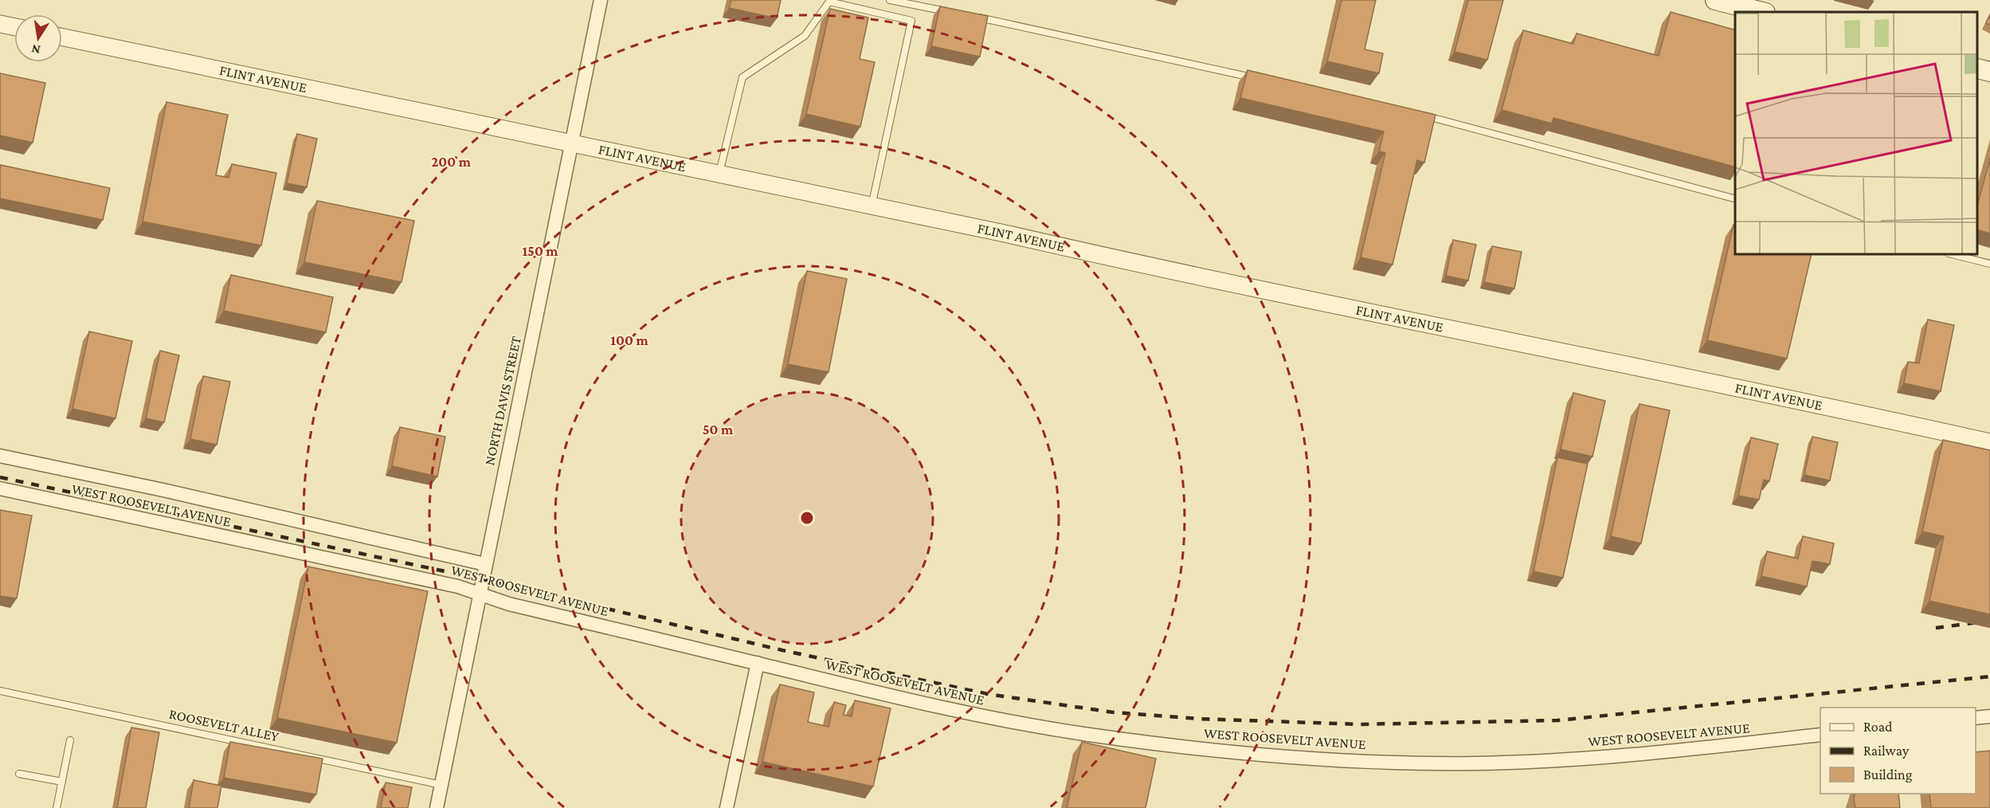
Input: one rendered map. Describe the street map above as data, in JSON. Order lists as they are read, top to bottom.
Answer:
{
  "streets": {
    "street": ["FLINT AVENUE", "NORTH DAVIS STREET", "WEST ROOSEVELT AVENUE"],
    "lane": ["ROOSEVELT ALLEY"]
  },
  "crossings": [
    ["FLINT AVENUE", "NORTH DAVIS STREET"],
    ["NORTH DAVIS STREET", "WEST ROOSEVELT AVENUE"],
    ["NORTH DAVIS STREET", "ROOSEVELT ALLEY"]
  ],
  "legend": ["Road", "Railway", "Building"],
  "north": "bottom",
  "rings": [
    "200 m",
    "150 m",
    "100 m",
    "50 m"
  ]
}
